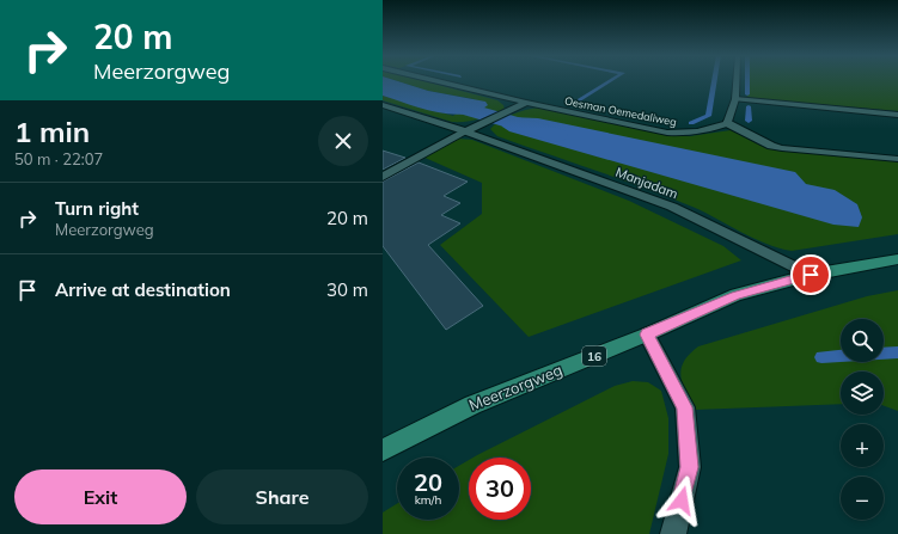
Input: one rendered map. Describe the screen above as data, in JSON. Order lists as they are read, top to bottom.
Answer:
{
  "streets": {
    "main road": ["16", "Meerzorgweg"],
    "street": ["Oesman Oemedaliweg", "Manjadam"]
  },
  "crossings": [
    ["Manjadam", "Meerzorgweg"]
  ],
  "page": {
    "turn": ["20 m", "Meerzorgweg"],
    "heading": ["1 min", "50 m · 22:07"],
    "list": [
      {
        "name": "Turn right",
        "note": "Meerzorgweg",
        "value": "20 m"
      },
      {
        "name": "Arrive at destination",
        "value": "30 m"
      }
    ],
    "map_buttons": ["+", "−"],
    "speed": "20 km/h",
    "limit": "30",
    "buttons": ["Exit", "Share"]
  }
}
